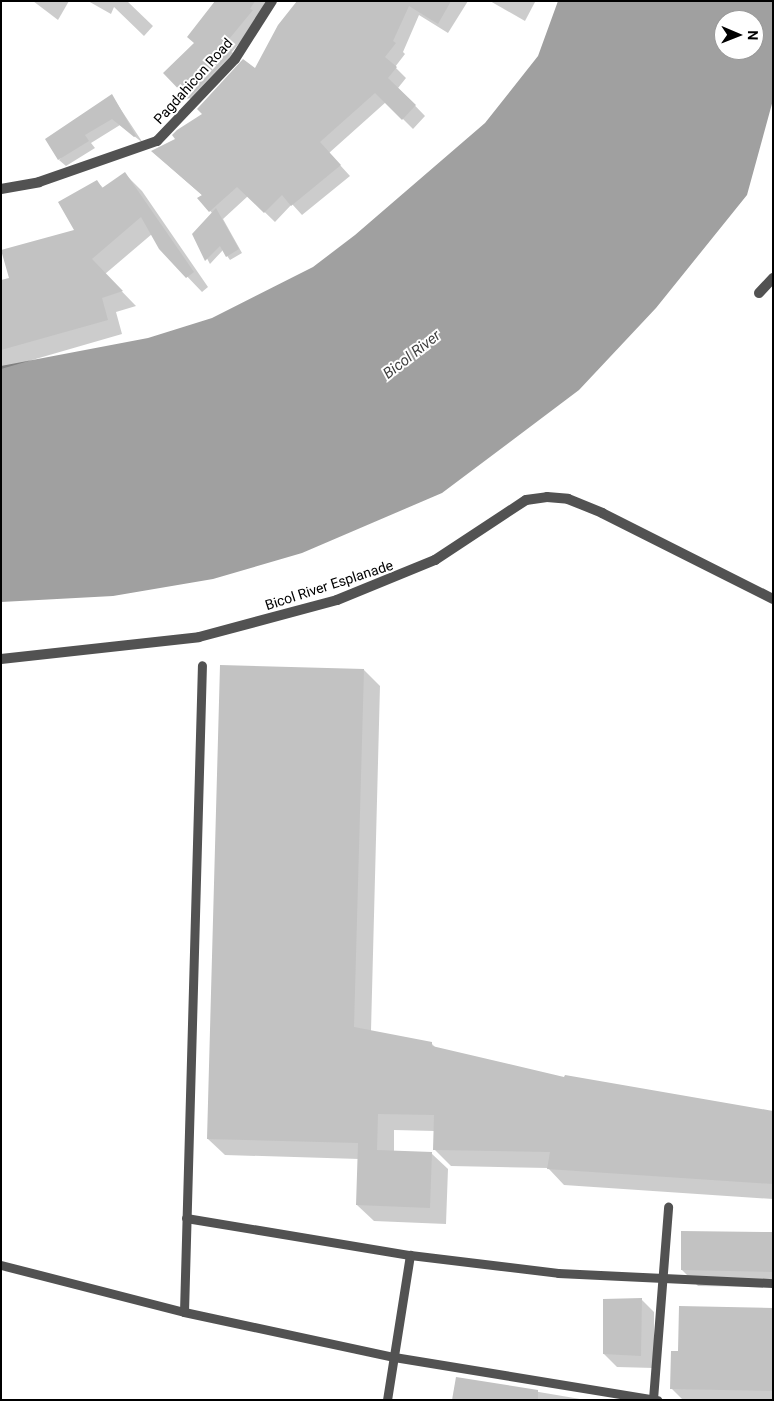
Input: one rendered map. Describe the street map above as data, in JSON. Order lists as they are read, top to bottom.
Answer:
{
  "streets": {
    "street": ["Pagdahicon Road", "Bicol River Esplanade"]
  },
  "water": ["Bicol River"],
  "north": "right"
}
